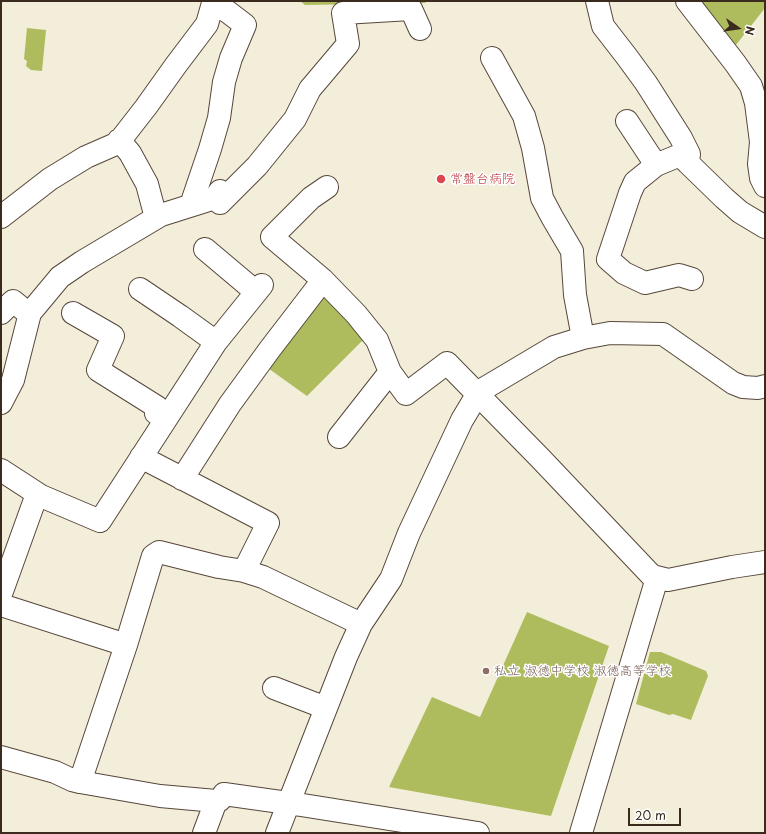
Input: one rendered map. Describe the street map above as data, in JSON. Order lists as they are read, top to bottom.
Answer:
{
  "places": ["常盤台病院", "私立 淑徳中学校 淑徳高等学校"],
  "scale_bar": "20 m",
  "north": "right"
}
